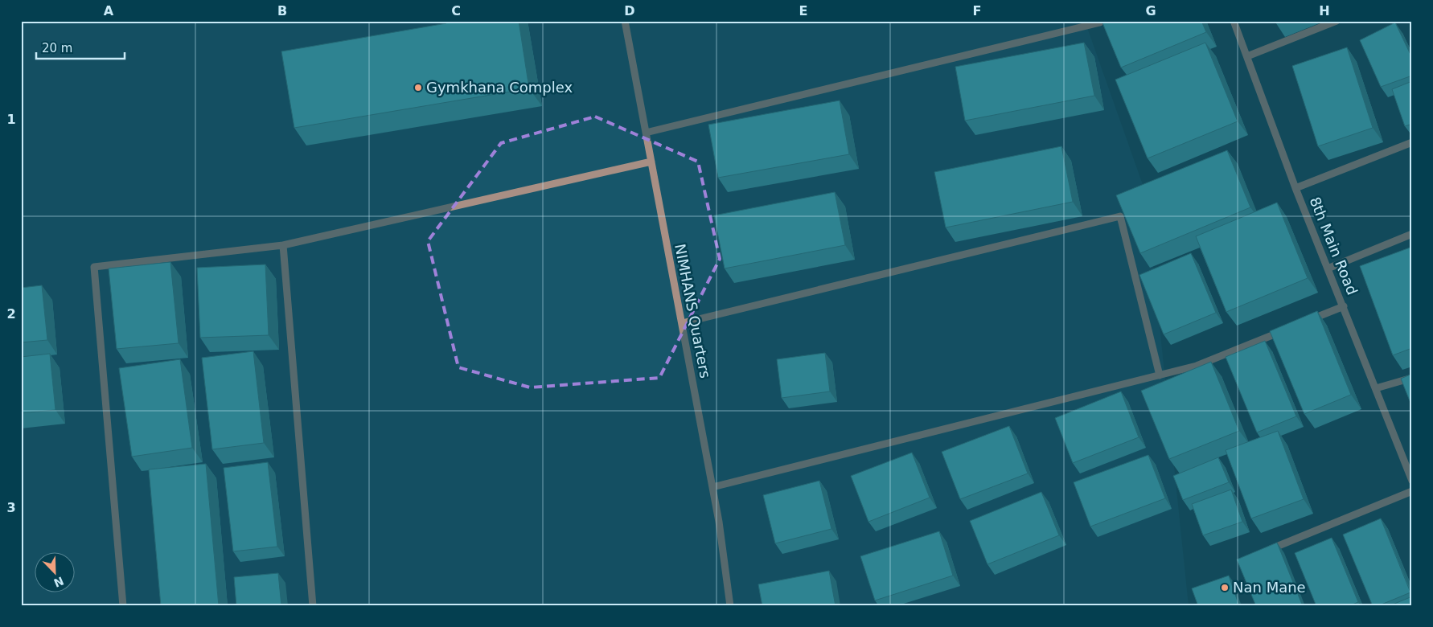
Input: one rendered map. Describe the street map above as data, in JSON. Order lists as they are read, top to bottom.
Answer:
{
  "streets": {
    "street": ["8th Main Road", "NIMHANS Quarters"]
  },
  "places": ["Gymkhana Complex", "Nan Mane"],
  "scale_bar": "20 m",
  "north": "bottom right",
  "grid": {
    "columns": [
      "A",
      "B",
      "C",
      "D",
      "E",
      "F",
      "G",
      "H"
    ],
    "rows": ["1", "2", "3"]
  }
}
